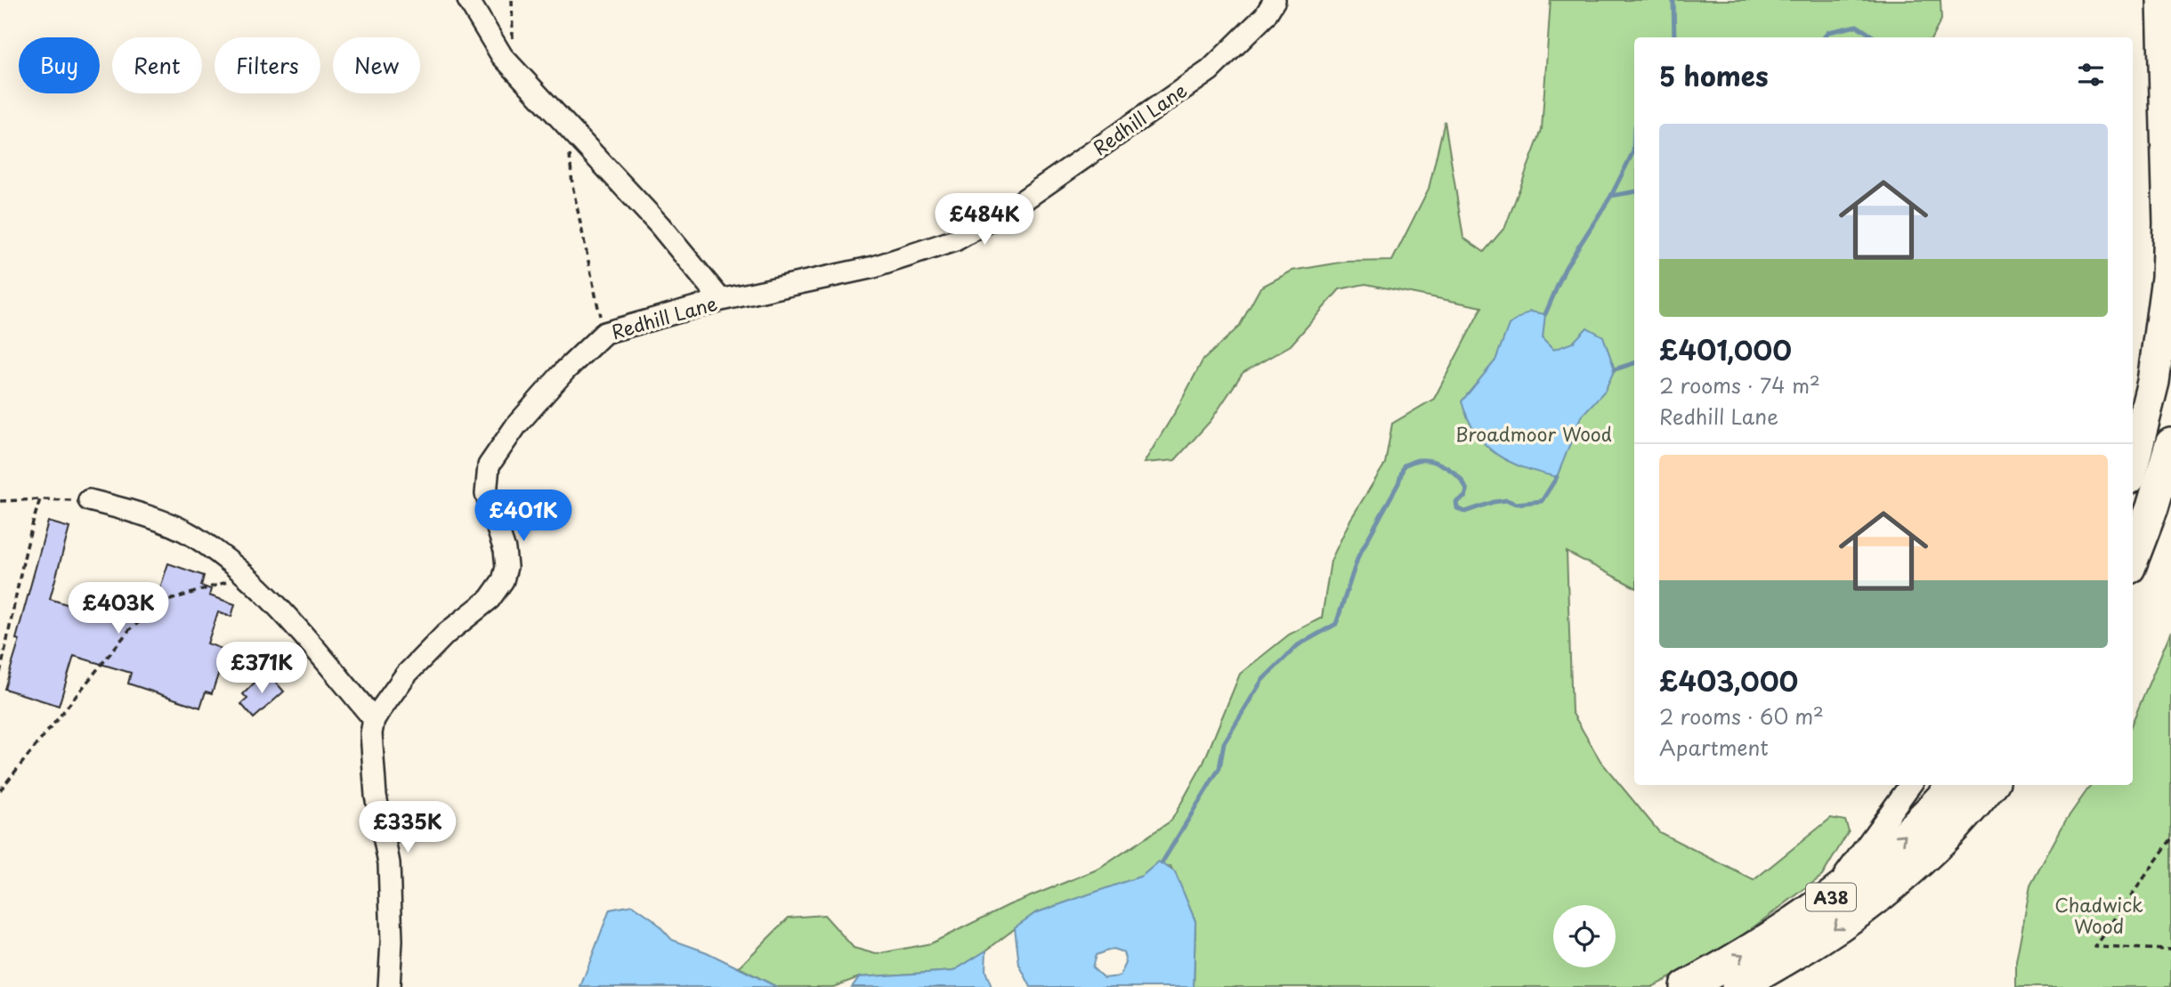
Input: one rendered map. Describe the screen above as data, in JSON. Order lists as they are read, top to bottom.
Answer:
{
  "streets": {
    "highway": ["A38"],
    "street": ["Redhill Lane"]
  },
  "parks": ["Broadmoor Wood", "Chadwick Wood"],
  "page": {
    "chip": [
      "Buy",
      "Rent",
      "Filters",
      "New"
    ],
    "heading": "5 homes",
    "list": [
      {
        "name": "£401,000",
        "note": "2 rooms · 74 m² · Redhill Lane"
      },
      {
        "name": "£403,000",
        "note": "2 rooms · 60 m² · Apartment"
      }
    ],
    "price": [
      "£484K",
      "£401K",
      "£403K",
      "£371K",
      "£335K"
    ]
  }
}
